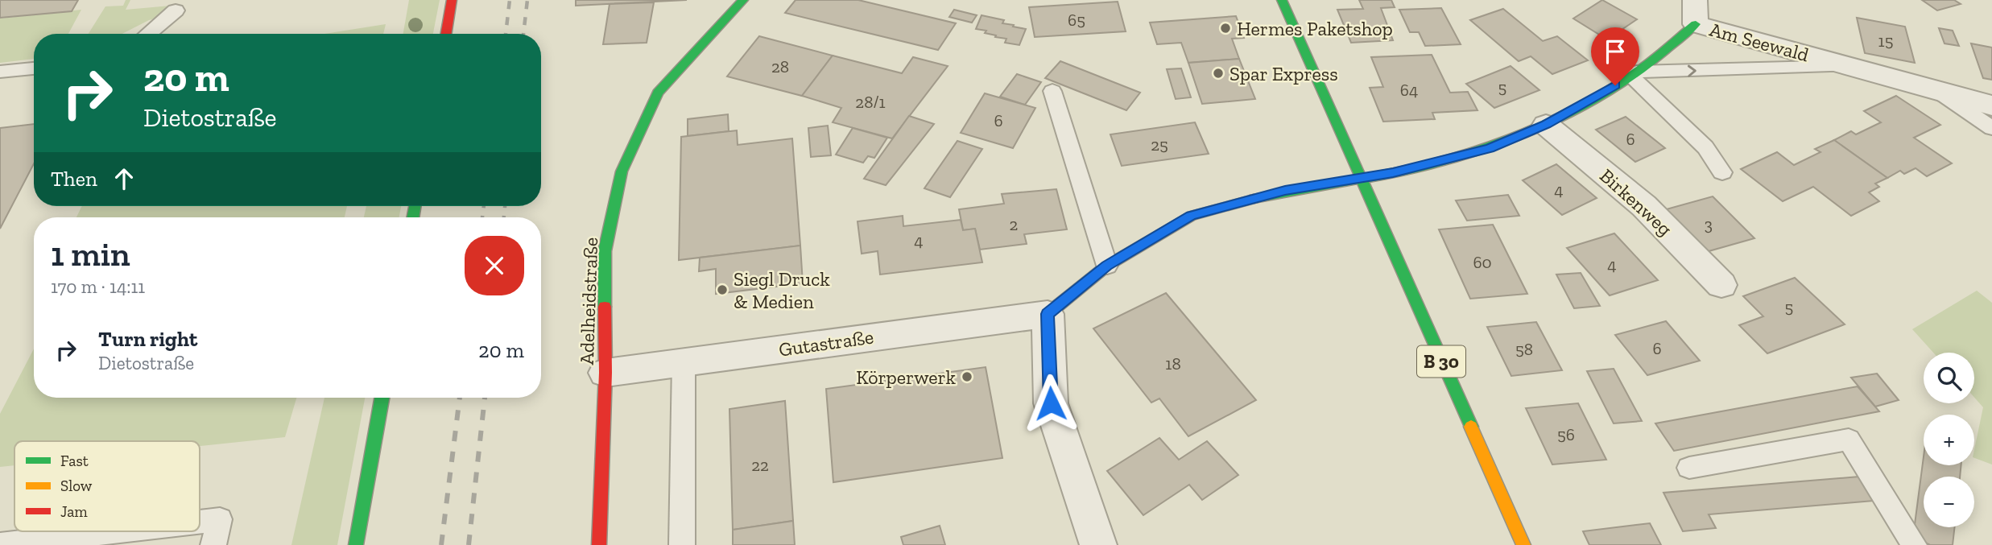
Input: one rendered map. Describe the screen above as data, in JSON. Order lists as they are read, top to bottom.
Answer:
{
  "streets": {
    "street": [
      "Am Seewald",
      "Birkenweg",
      "Adelheidstraße",
      "Gutastraße",
      "B 30"
    ]
  },
  "crossings": [
    ["Am Seewald", "Birkenweg"],
    ["Am Seewald", "Gutastraße"],
    ["Am Seewald", "B 30"],
    ["Adelheidstraße", "Gutastraße"]
  ],
  "places": [
    "Hermes Paketshop",
    "Spar Express",
    "Siegl Druck & Medien",
    "Körperwerk"
  ],
  "house_numbers": [
    "65",
    "15",
    "28",
    "5",
    "64",
    "28/1",
    "6",
    "6",
    "25",
    "4",
    "2",
    "3",
    "4",
    "60",
    "4",
    "5",
    "6",
    "58",
    "18",
    "56",
    "22"
  ],
  "legend": ["Fast", "Slow", "Jam"],
  "page": {
    "turn": ["20 m", "Dietostraße"],
    "then": "Then",
    "heading": ["1 min", "170 m · 14:11"],
    "list": [
      {
        "name": "Turn right",
        "note": "Dietostraße",
        "value": "20 m"
      }
    ],
    "map_buttons": ["+", "−"]
  }
}
